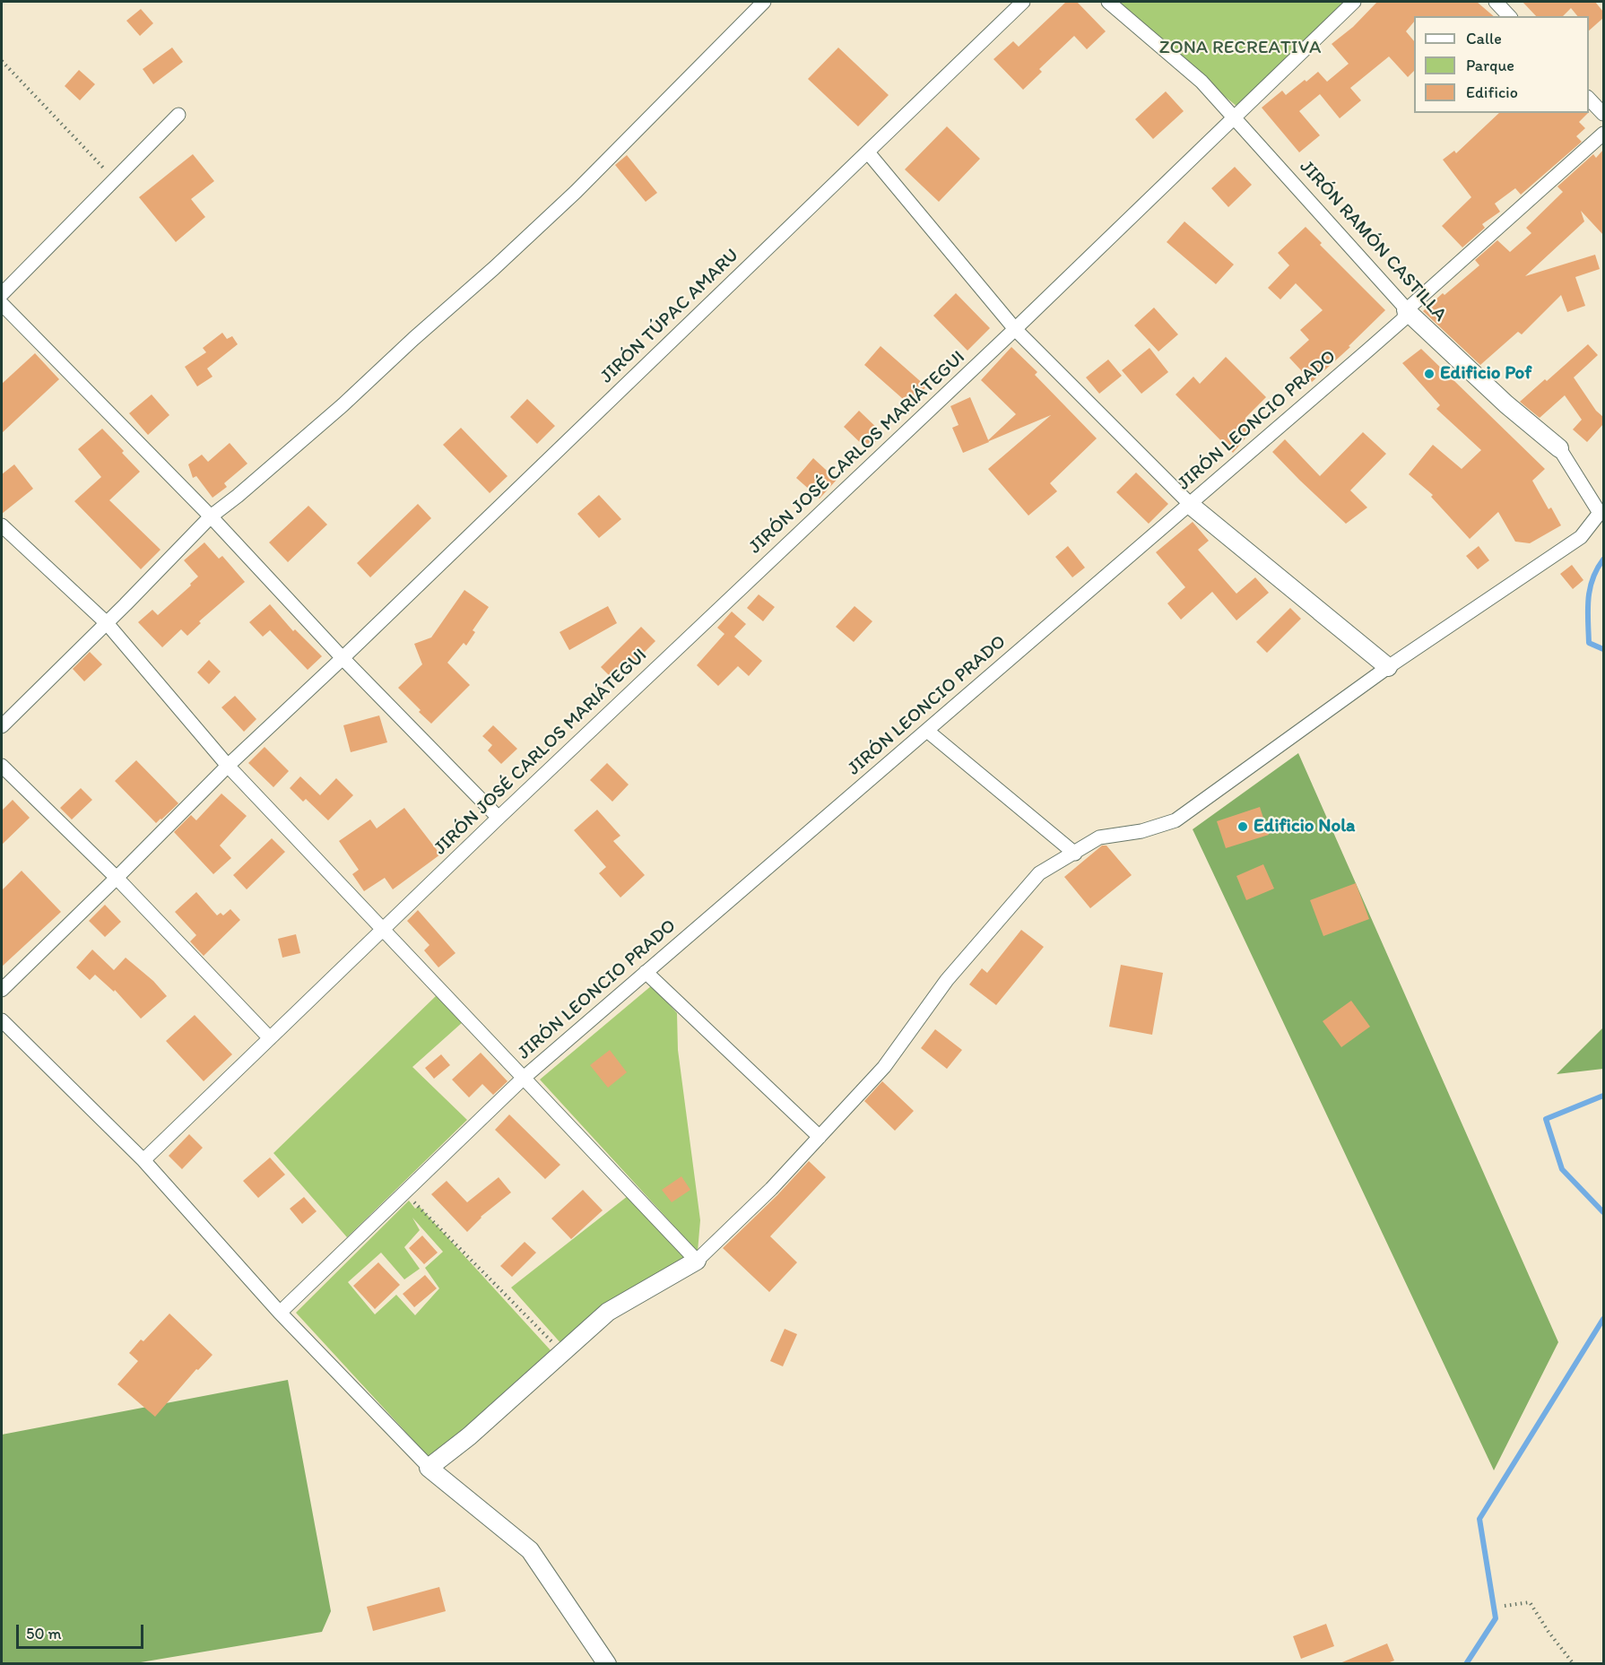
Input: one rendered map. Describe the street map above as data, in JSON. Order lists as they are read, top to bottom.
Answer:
{
  "streets": {
    "street": [
      "JIRÓN RAMÓN CASTILLA",
      "JIRÓN TÚPAC AMARU",
      "JIRÓN LEONCIO PRADO",
      "JIRÓN JOSÉ CARLOS MARIÁTEGUI"
    ]
  },
  "crossings": [
    ["JIRÓN RAMÓN CASTILLA", "JIRÓN LEONCIO PRADO"],
    ["JIRÓN RAMÓN CASTILLA", "JIRÓN JOSÉ CARLOS MARIÁTEGUI"]
  ],
  "parks": ["ZONA RECREATIVA"],
  "places": ["Edificio Pof", "Edificio Nola"],
  "legend": ["Calle", "Parque", "Edificio"],
  "scale_bar": "50 m"
}
